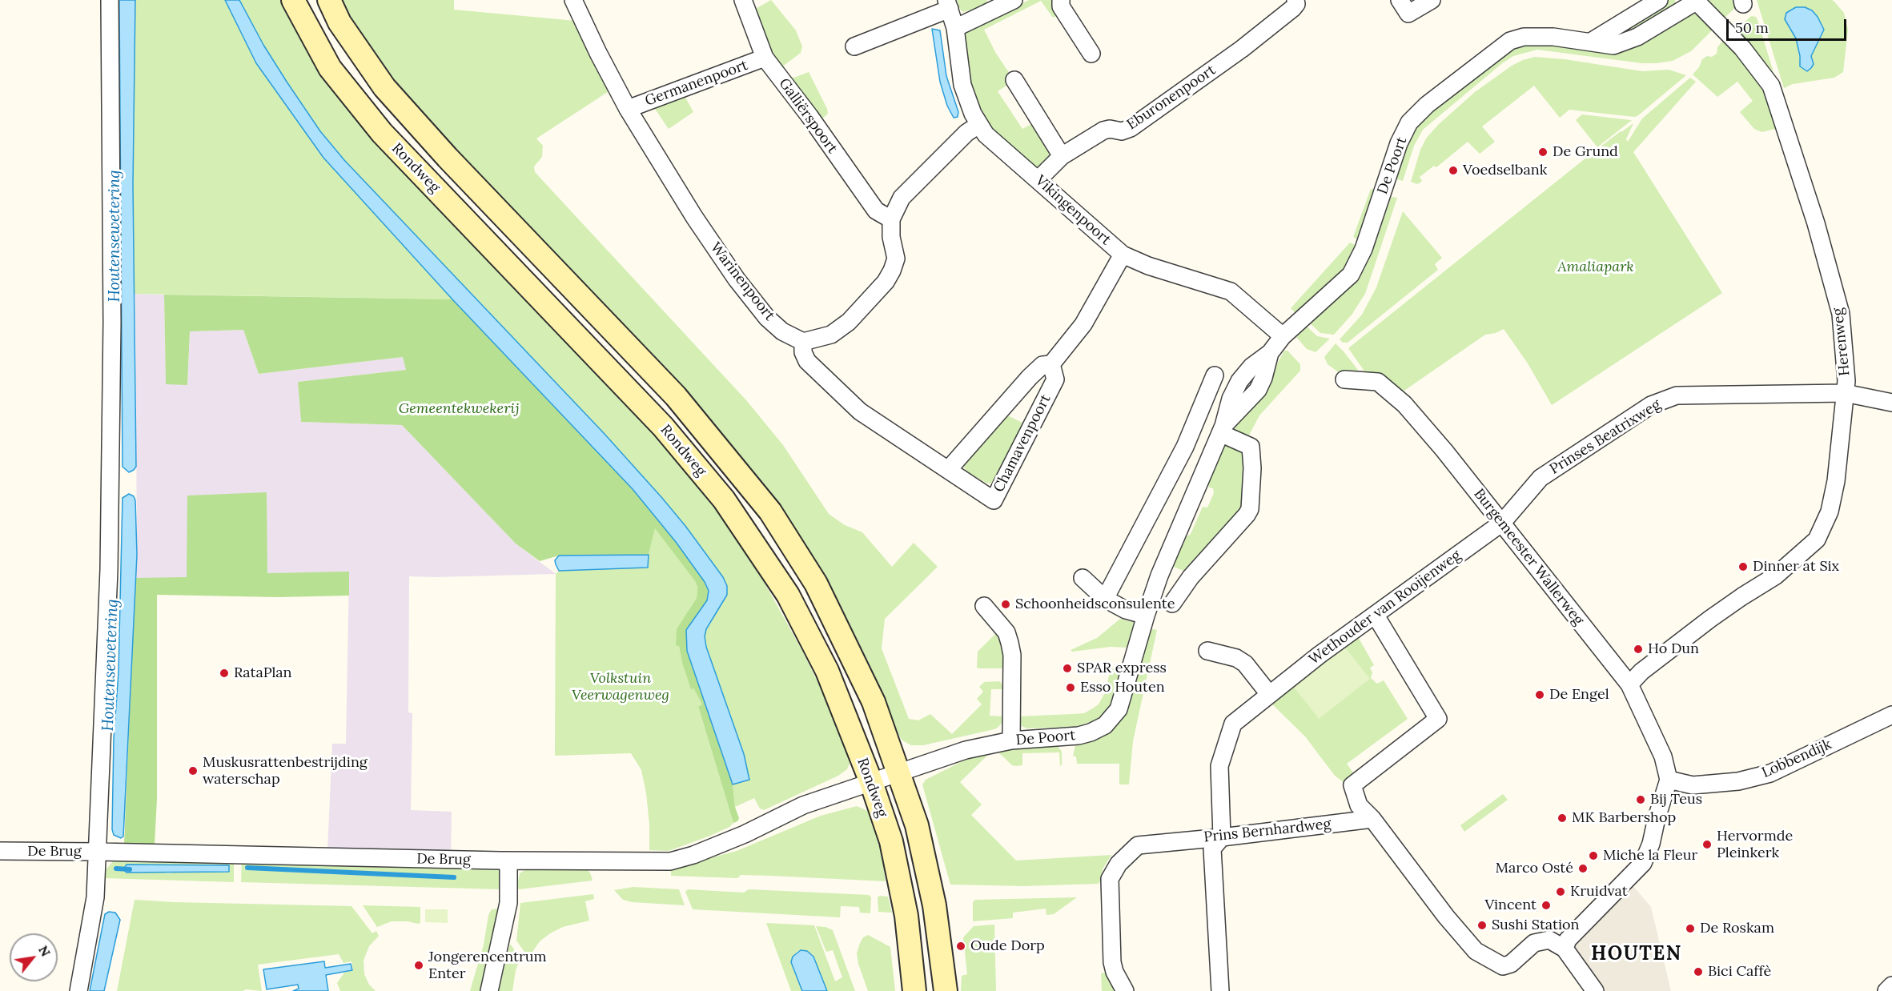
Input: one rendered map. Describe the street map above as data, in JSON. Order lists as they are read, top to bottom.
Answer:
{
  "streets": {
    "main road": ["Rondweg"],
    "street": [
      "Germanenpoort",
      "Eburonenpoort",
      "Galliërspoort",
      "De Poort",
      "Vikingenpoort",
      "Warinenpoort",
      "Herenweg",
      "Prinses Beatrixweg",
      "Chamavenpoort",
      "Burgemeester Wallerweg",
      "Wethouder van Rooijenweg",
      "Lobbendijk",
      "Prins Bernhardweg",
      "De Brug"
    ]
  },
  "crossings": [
    ["Germanenpoort", "Galliërspoort"],
    ["Germanenpoort", "Warinenpoort"],
    ["Eburonenpoort", "Vikingenpoort"],
    ["De Poort", "Rondweg"],
    ["De Poort", "Vikingenpoort"],
    ["De Poort", "Herenweg"],
    ["De Poort", "De Brug"],
    ["Rondweg", "De Brug"],
    ["Vikingenpoort", "Chamavenpoort"],
    ["Warinenpoort", "Chamavenpoort"],
    ["Herenweg", "Prinses Beatrixweg"],
    ["Herenweg", "Burgemeester Wallerweg"],
    ["Prinses Beatrixweg", "Burgemeester Wallerweg"],
    ["Prinses Beatrixweg", "Wethouder van Rooijenweg"],
    ["Burgemeester Wallerweg", "Wethouder van Rooijenweg"],
    ["Burgemeester Wallerweg", "Lobbendijk"],
    ["Wethouder van Rooijenweg", "Prins Bernhardweg"]
  ],
  "districts": ["HOUTEN"],
  "water": ["Houtensewetering"],
  "parks": ["Amaliapark", "Gemeentekwekerij", "Volkstuin Veerwagenweg"],
  "places": [
    "De Grund",
    "Voedselbank",
    "Dinner at Six",
    "Schoonheidsconsulente",
    "Ho Dun",
    "SPAR express",
    "RataPlan",
    "Esso Houten",
    "De Engel",
    "Muskusrattenbestrijding waterschap",
    "Bij Teus",
    "MK Barbershop",
    "Hervormde Pleinkerk",
    "Miche la Fleur",
    "Marco Osté",
    "Kruidvat",
    "Vincent",
    "Sushi Station",
    "De Roskam",
    "Oude Dorp",
    "Jongerencentrum Enter",
    "Bici Caffè"
  ],
  "scale_bar": "50 m",
  "north": "top right"
}
